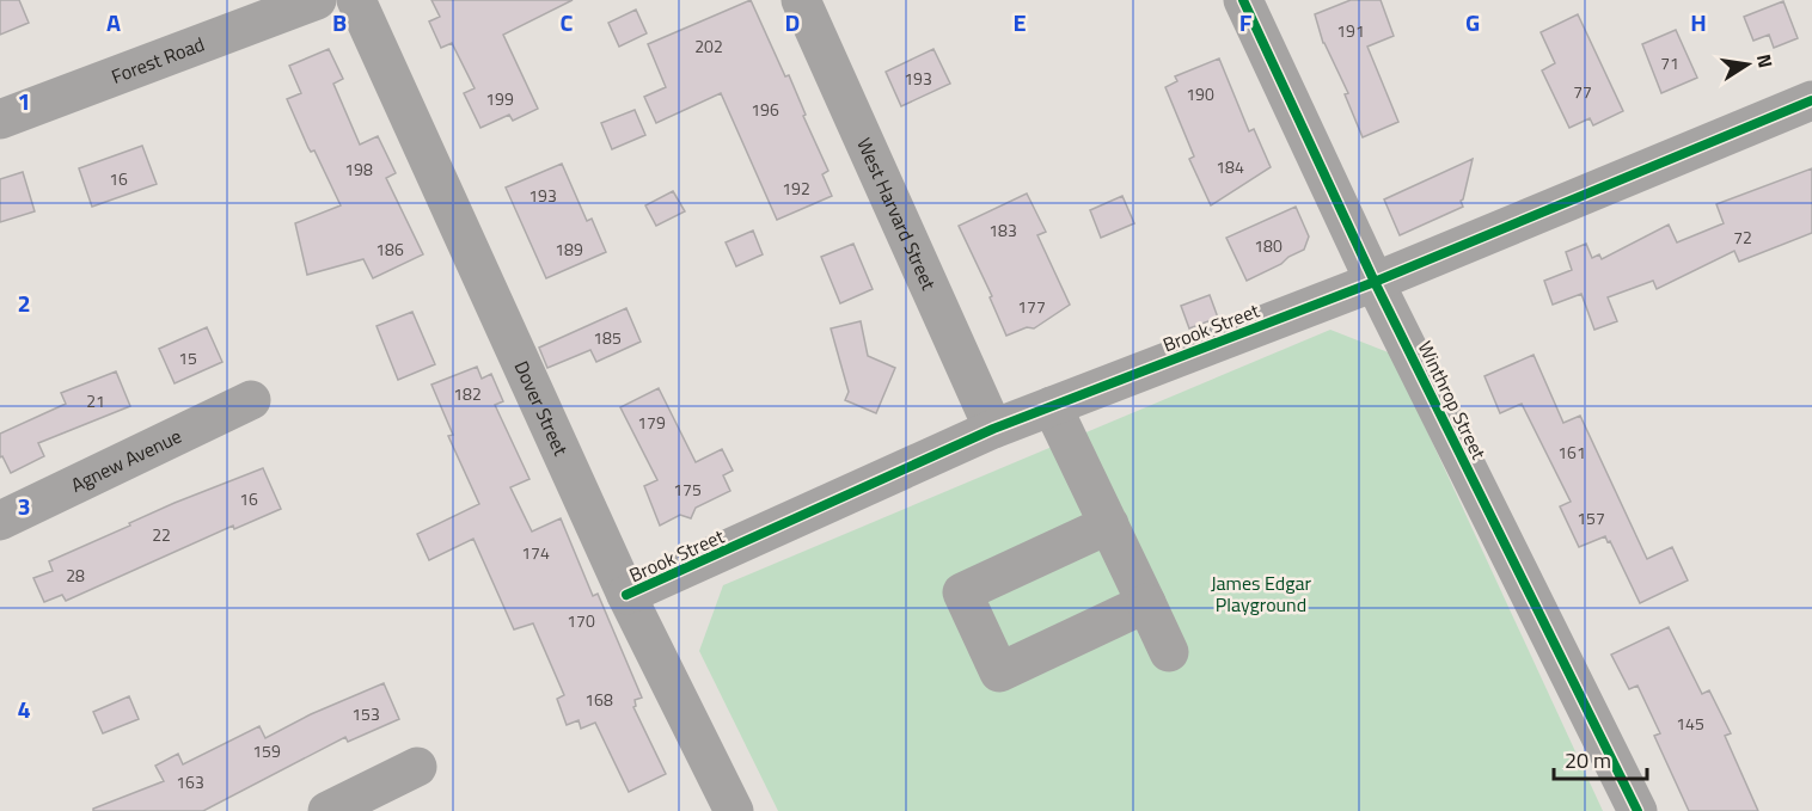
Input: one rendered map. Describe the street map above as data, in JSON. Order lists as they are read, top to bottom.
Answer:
{
  "streets": {
    "street": [
      "Forest Road",
      "West Harvard Street",
      "Brook Street",
      "Winthrop Street",
      "Dover Street",
      "Agnew Avenue"
    ]
  },
  "crossings": [
    ["West Harvard Street", "Brook Street"],
    ["Brook Street", "Winthrop Street"],
    ["Brook Street", "Dover Street"]
  ],
  "parks": ["James Edgar Playground"],
  "house_numbers": [
    "191",
    "202",
    "71",
    "193",
    "77",
    "190",
    "199",
    "196",
    "184",
    "198",
    "16",
    "192",
    "193",
    "183",
    "72",
    "180",
    "186",
    "189",
    "177",
    "185",
    "15",
    "182",
    "21",
    "179",
    "161",
    "175",
    "16",
    "157",
    "22",
    "174",
    "28",
    "170",
    "168",
    "153",
    "145",
    "159",
    "163"
  ],
  "scale_bar": "20 m",
  "north": "right",
  "grid": {
    "columns": [
      "A",
      "B",
      "C",
      "D",
      "E",
      "F",
      "G",
      "H"
    ],
    "rows": [
      "1",
      "2",
      "3",
      "4"
    ]
  }
}
